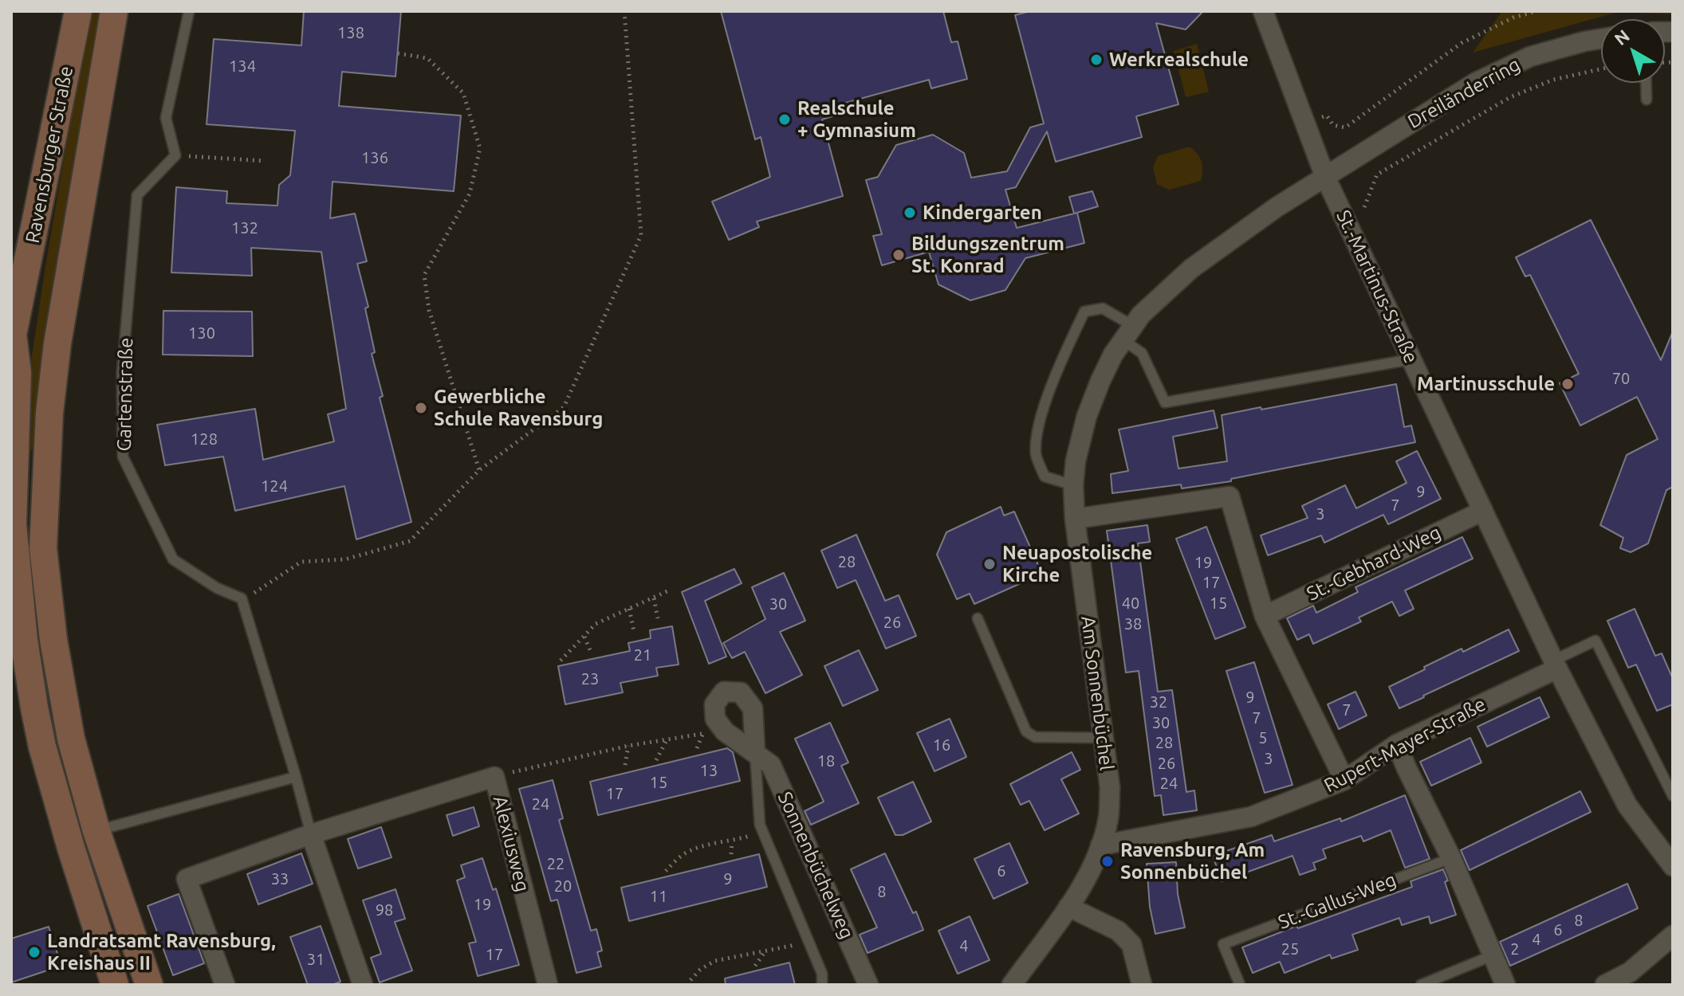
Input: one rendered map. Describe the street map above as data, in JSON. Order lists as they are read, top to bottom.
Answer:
{
  "streets": {
    "main road": ["Ravensburger Straße"],
    "street": [
      "Dreiländerring",
      "St.-Martinus-Straße",
      "St.-Gebhard-Weg",
      "Am Sonnenbüchel",
      "Rupert-Mayer-Straße",
      "Alexiusweg",
      "Sonnenbüchelweg"
    ],
    "lane": ["Gartenstraße", "St.-Gallus-Weg"]
  },
  "crossings": [
    ["Dreiländerring", "St.-Martinus-Straße"],
    ["Dreiländerring", "Am Sonnenbüchel"],
    ["St.-Martinus-Straße", "St.-Gebhard-Weg"],
    ["St.-Martinus-Straße", "Am Sonnenbüchel"],
    ["St.-Martinus-Straße", "Rupert-Mayer-Straße"],
    ["Am Sonnenbüchel", "Rupert-Mayer-Straße"]
  ],
  "places": [
    "Werkrealschule",
    "Realschule + Gymnasium",
    "Kindergarten",
    "Bildungszentrum St. Konrad",
    "Martinusschule",
    "Gewerbliche Schule Ravensburg",
    "Neuapostolische Kirche",
    "Ravensburg, Am Sonnenbüchel",
    "Landratsamt Ravensburg, Kreishaus II"
  ],
  "house_numbers": [
    "138",
    "134",
    "136",
    "132",
    "130",
    "70",
    "128",
    "124",
    "9",
    "7",
    "3",
    "28",
    "19",
    "17",
    "40",
    "15",
    "30",
    "26",
    "38",
    "21",
    "23",
    "9",
    "32",
    "7",
    "7",
    "30",
    "5",
    "28",
    "16",
    "3",
    "18",
    "26",
    "13",
    "15",
    "24",
    "17",
    "24",
    "22",
    "6",
    "33",
    "9",
    "20",
    "8",
    "11",
    "19",
    "98",
    "8",
    "6",
    "4",
    "4",
    "25",
    "2",
    "17",
    "31"
  ],
  "north": "top left"
}
